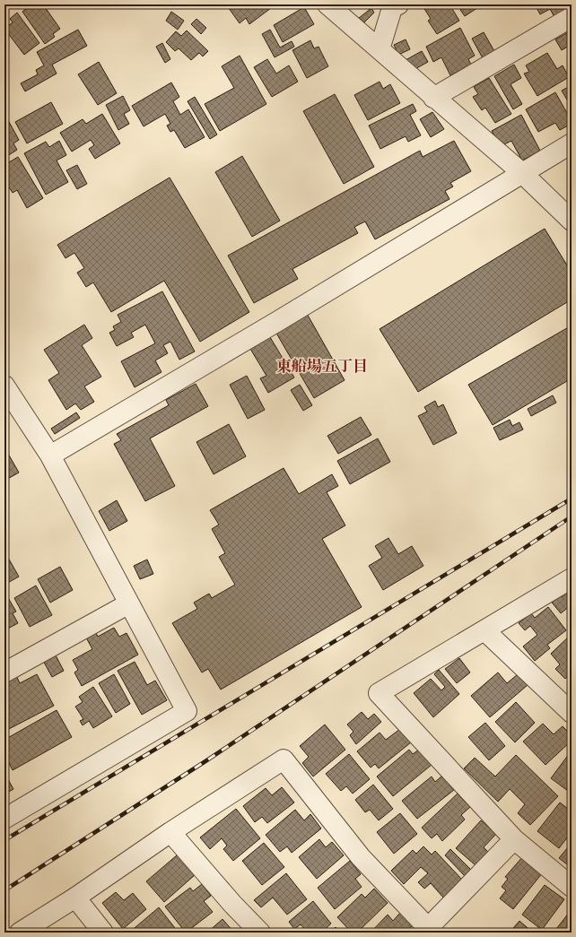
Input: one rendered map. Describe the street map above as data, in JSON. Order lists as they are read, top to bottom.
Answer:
{
  "districts": ["東船場五丁目"]
}
